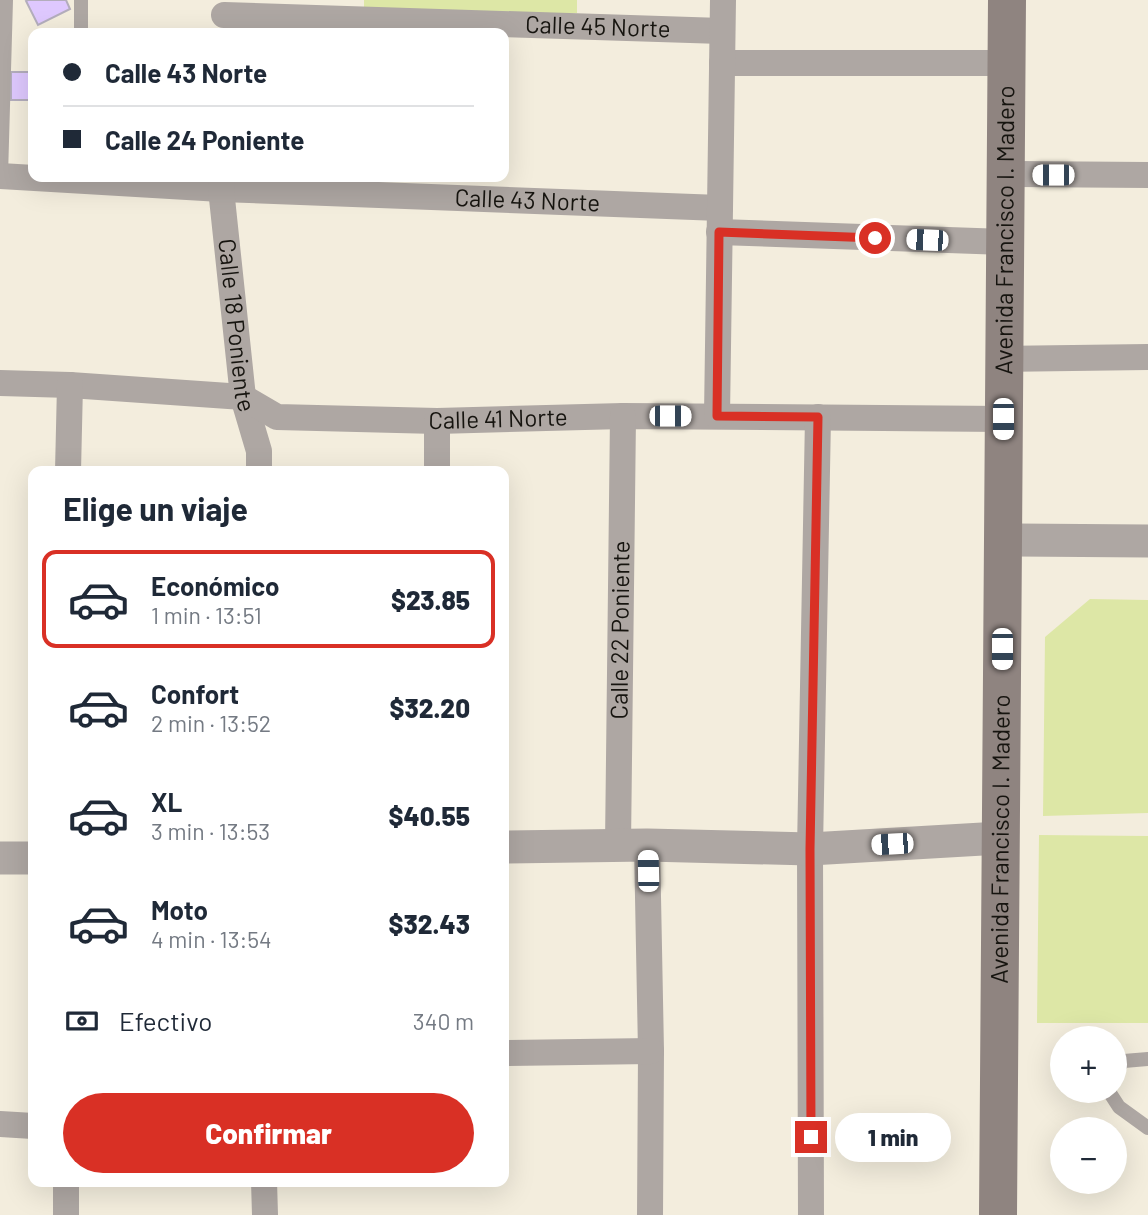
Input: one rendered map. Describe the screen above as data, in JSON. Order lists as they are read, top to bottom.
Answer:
{
  "streets": {
    "main road": ["Avenida Francisco I. Madero"],
    "street": [
      "Calle 45 Norte",
      "Calle 43 Norte",
      "Calle 18 Poniente",
      "Calle 41 Norte",
      "Calle 22 Poniente"
    ]
  },
  "crossings": [
    ["Calle 43 Norte", "Avenida Francisco I. Madero"],
    ["Calle 43 Norte", "Calle 18 Poniente"],
    ["Avenida Francisco I. Madero", "Calle 41 Norte"],
    ["Calle 18 Poniente", "Calle 41 Norte"],
    ["Calle 41 Norte", "Calle 22 Poniente"]
  ],
  "page": {
    "banner": ["Calle 43 Norte", "Calle 24 Poniente"],
    "heading": "Elige un viaje",
    "list": [
      {
        "name": "Económico",
        "note": "1 min · 13:51",
        "value": "$23.85"
      },
      {
        "name": "Confort",
        "note": "2 min · 13:52",
        "value": "$32.20"
      },
      {
        "name": "XL",
        "note": "3 min · 13:53",
        "value": "$40.55"
      },
      {
        "name": "Moto",
        "note": "4 min · 13:54",
        "value": "$32.43"
      }
    ],
    "pay": ["Efectivo", "340 m"],
    "map_buttons": ["+", "−"],
    "buttons": "Confirmar",
    "bubble": "1 min"
  }
}
